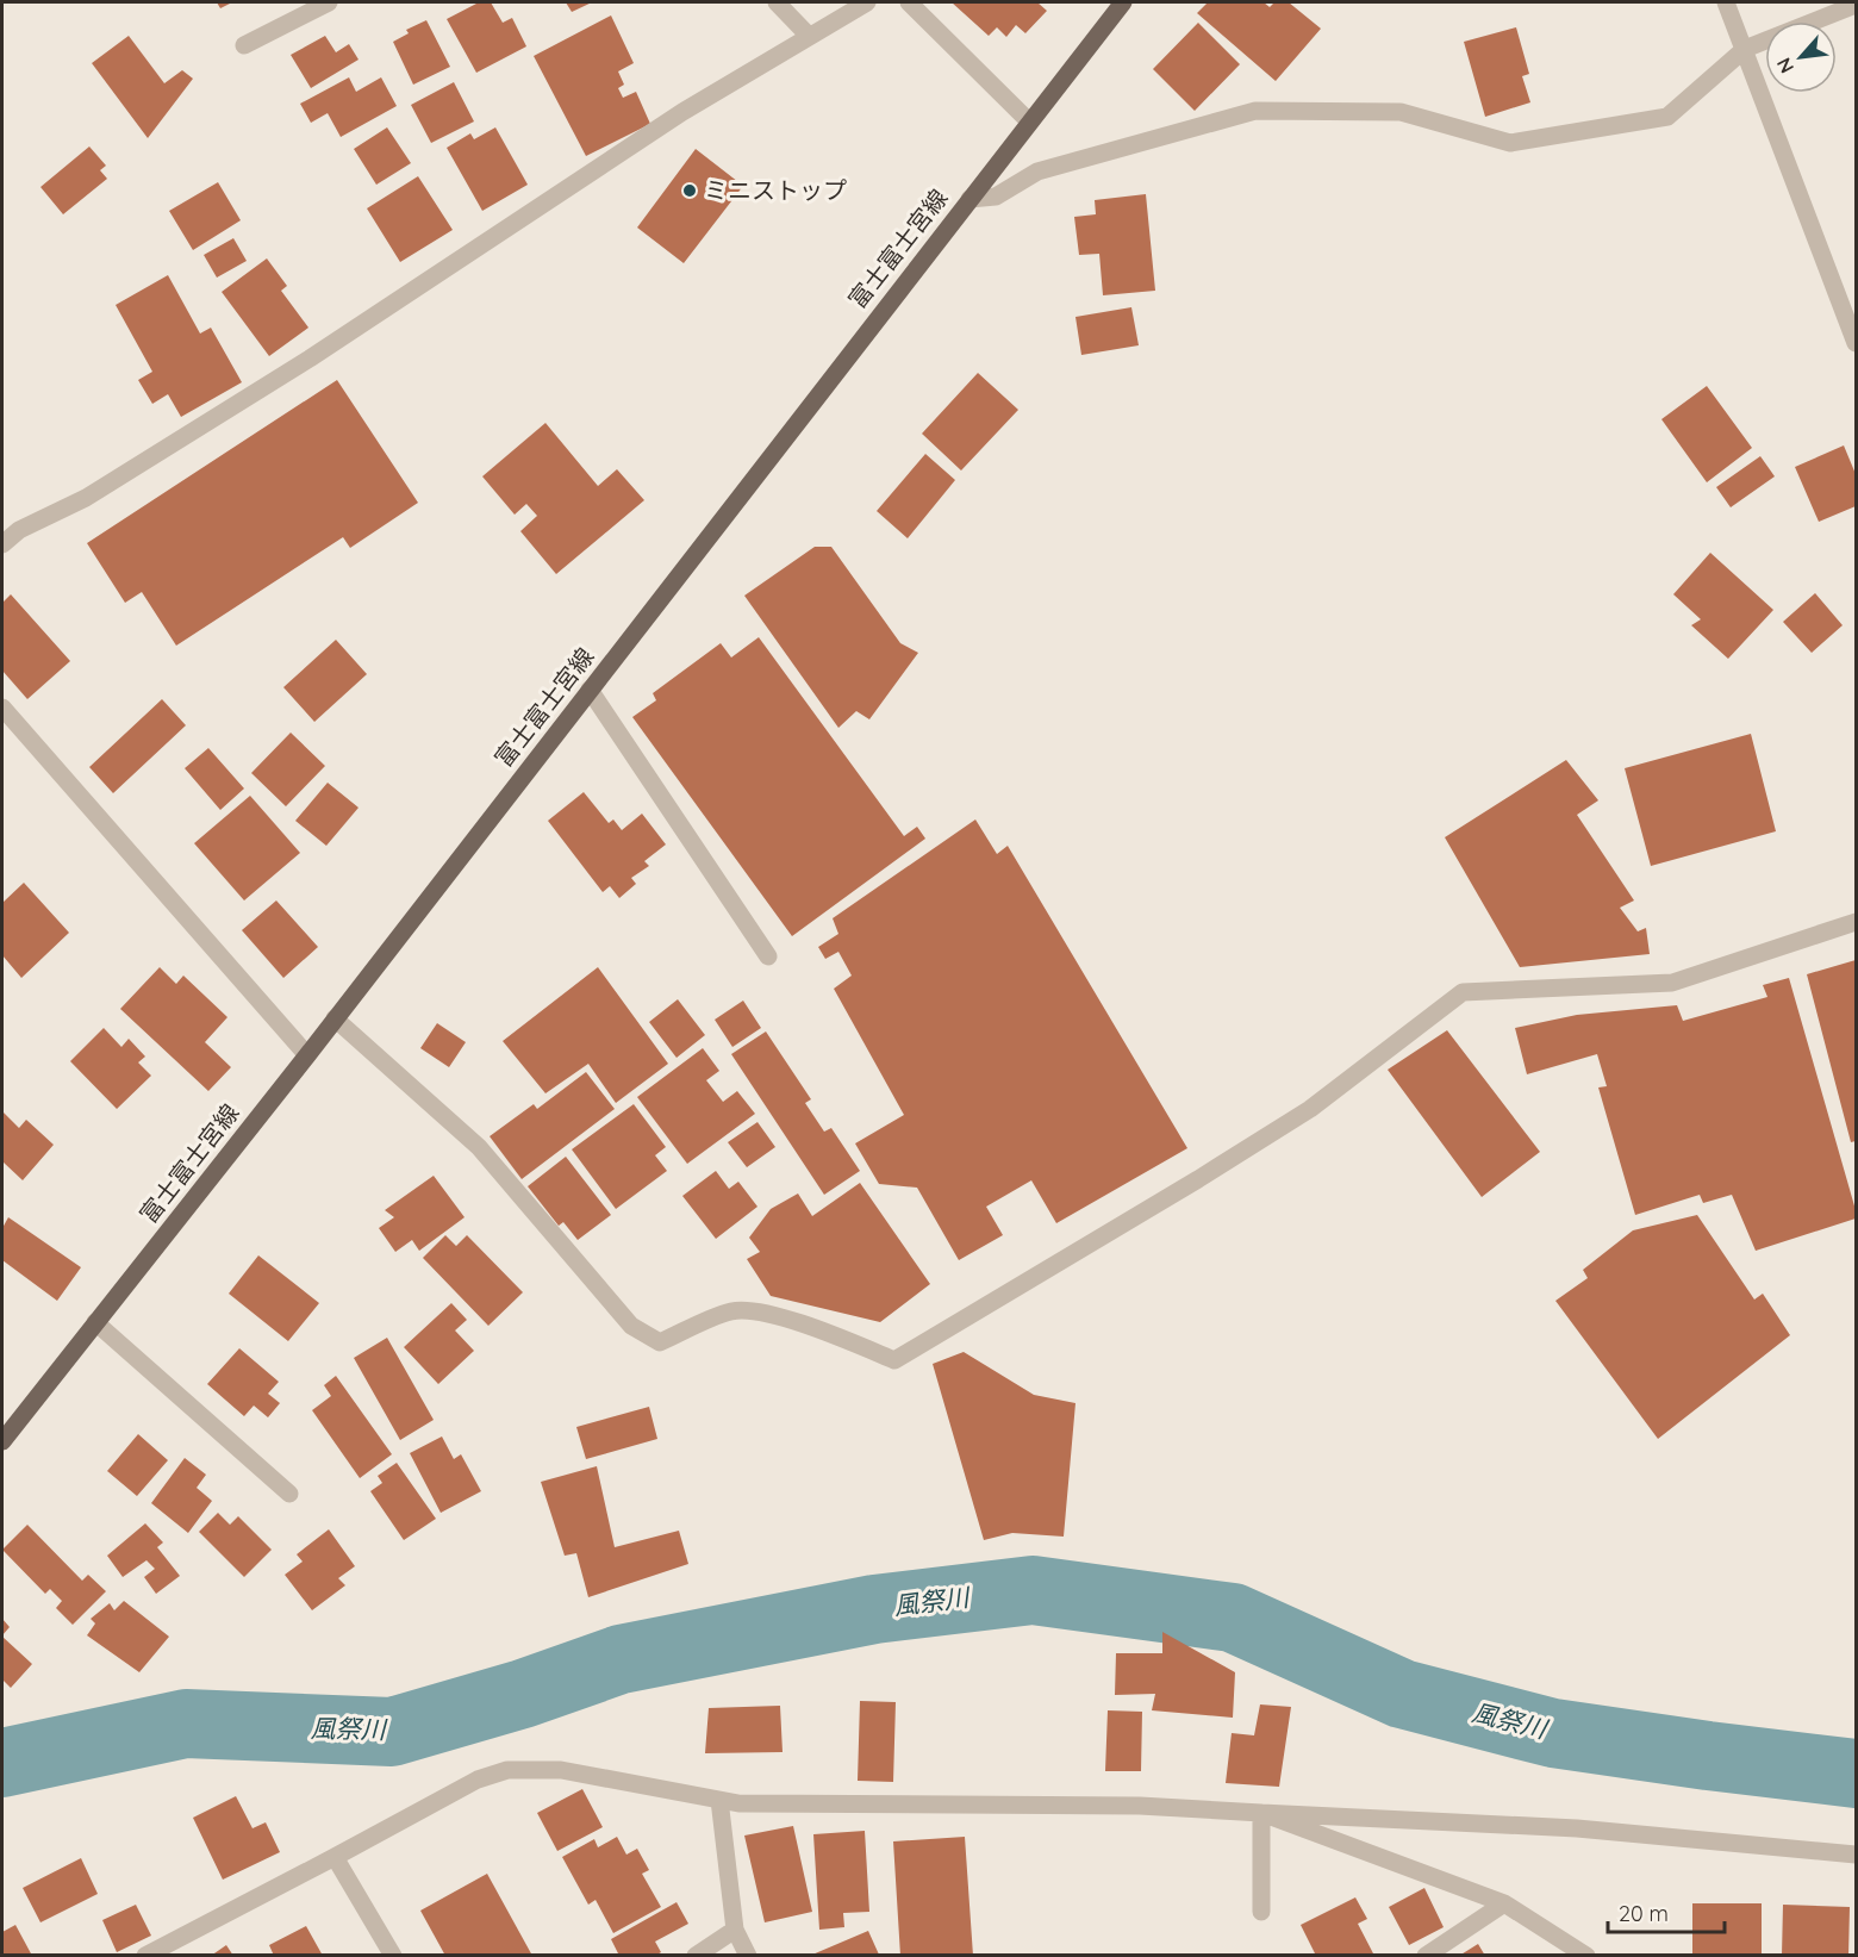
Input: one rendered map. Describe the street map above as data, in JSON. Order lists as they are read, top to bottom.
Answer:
{
  "streets": {
    "main road": ["富士富士宮線"]
  },
  "water": ["風祭川"],
  "places": ["ミニストップ"],
  "scale_bar": "20 m",
  "north": "bottom left"
}
